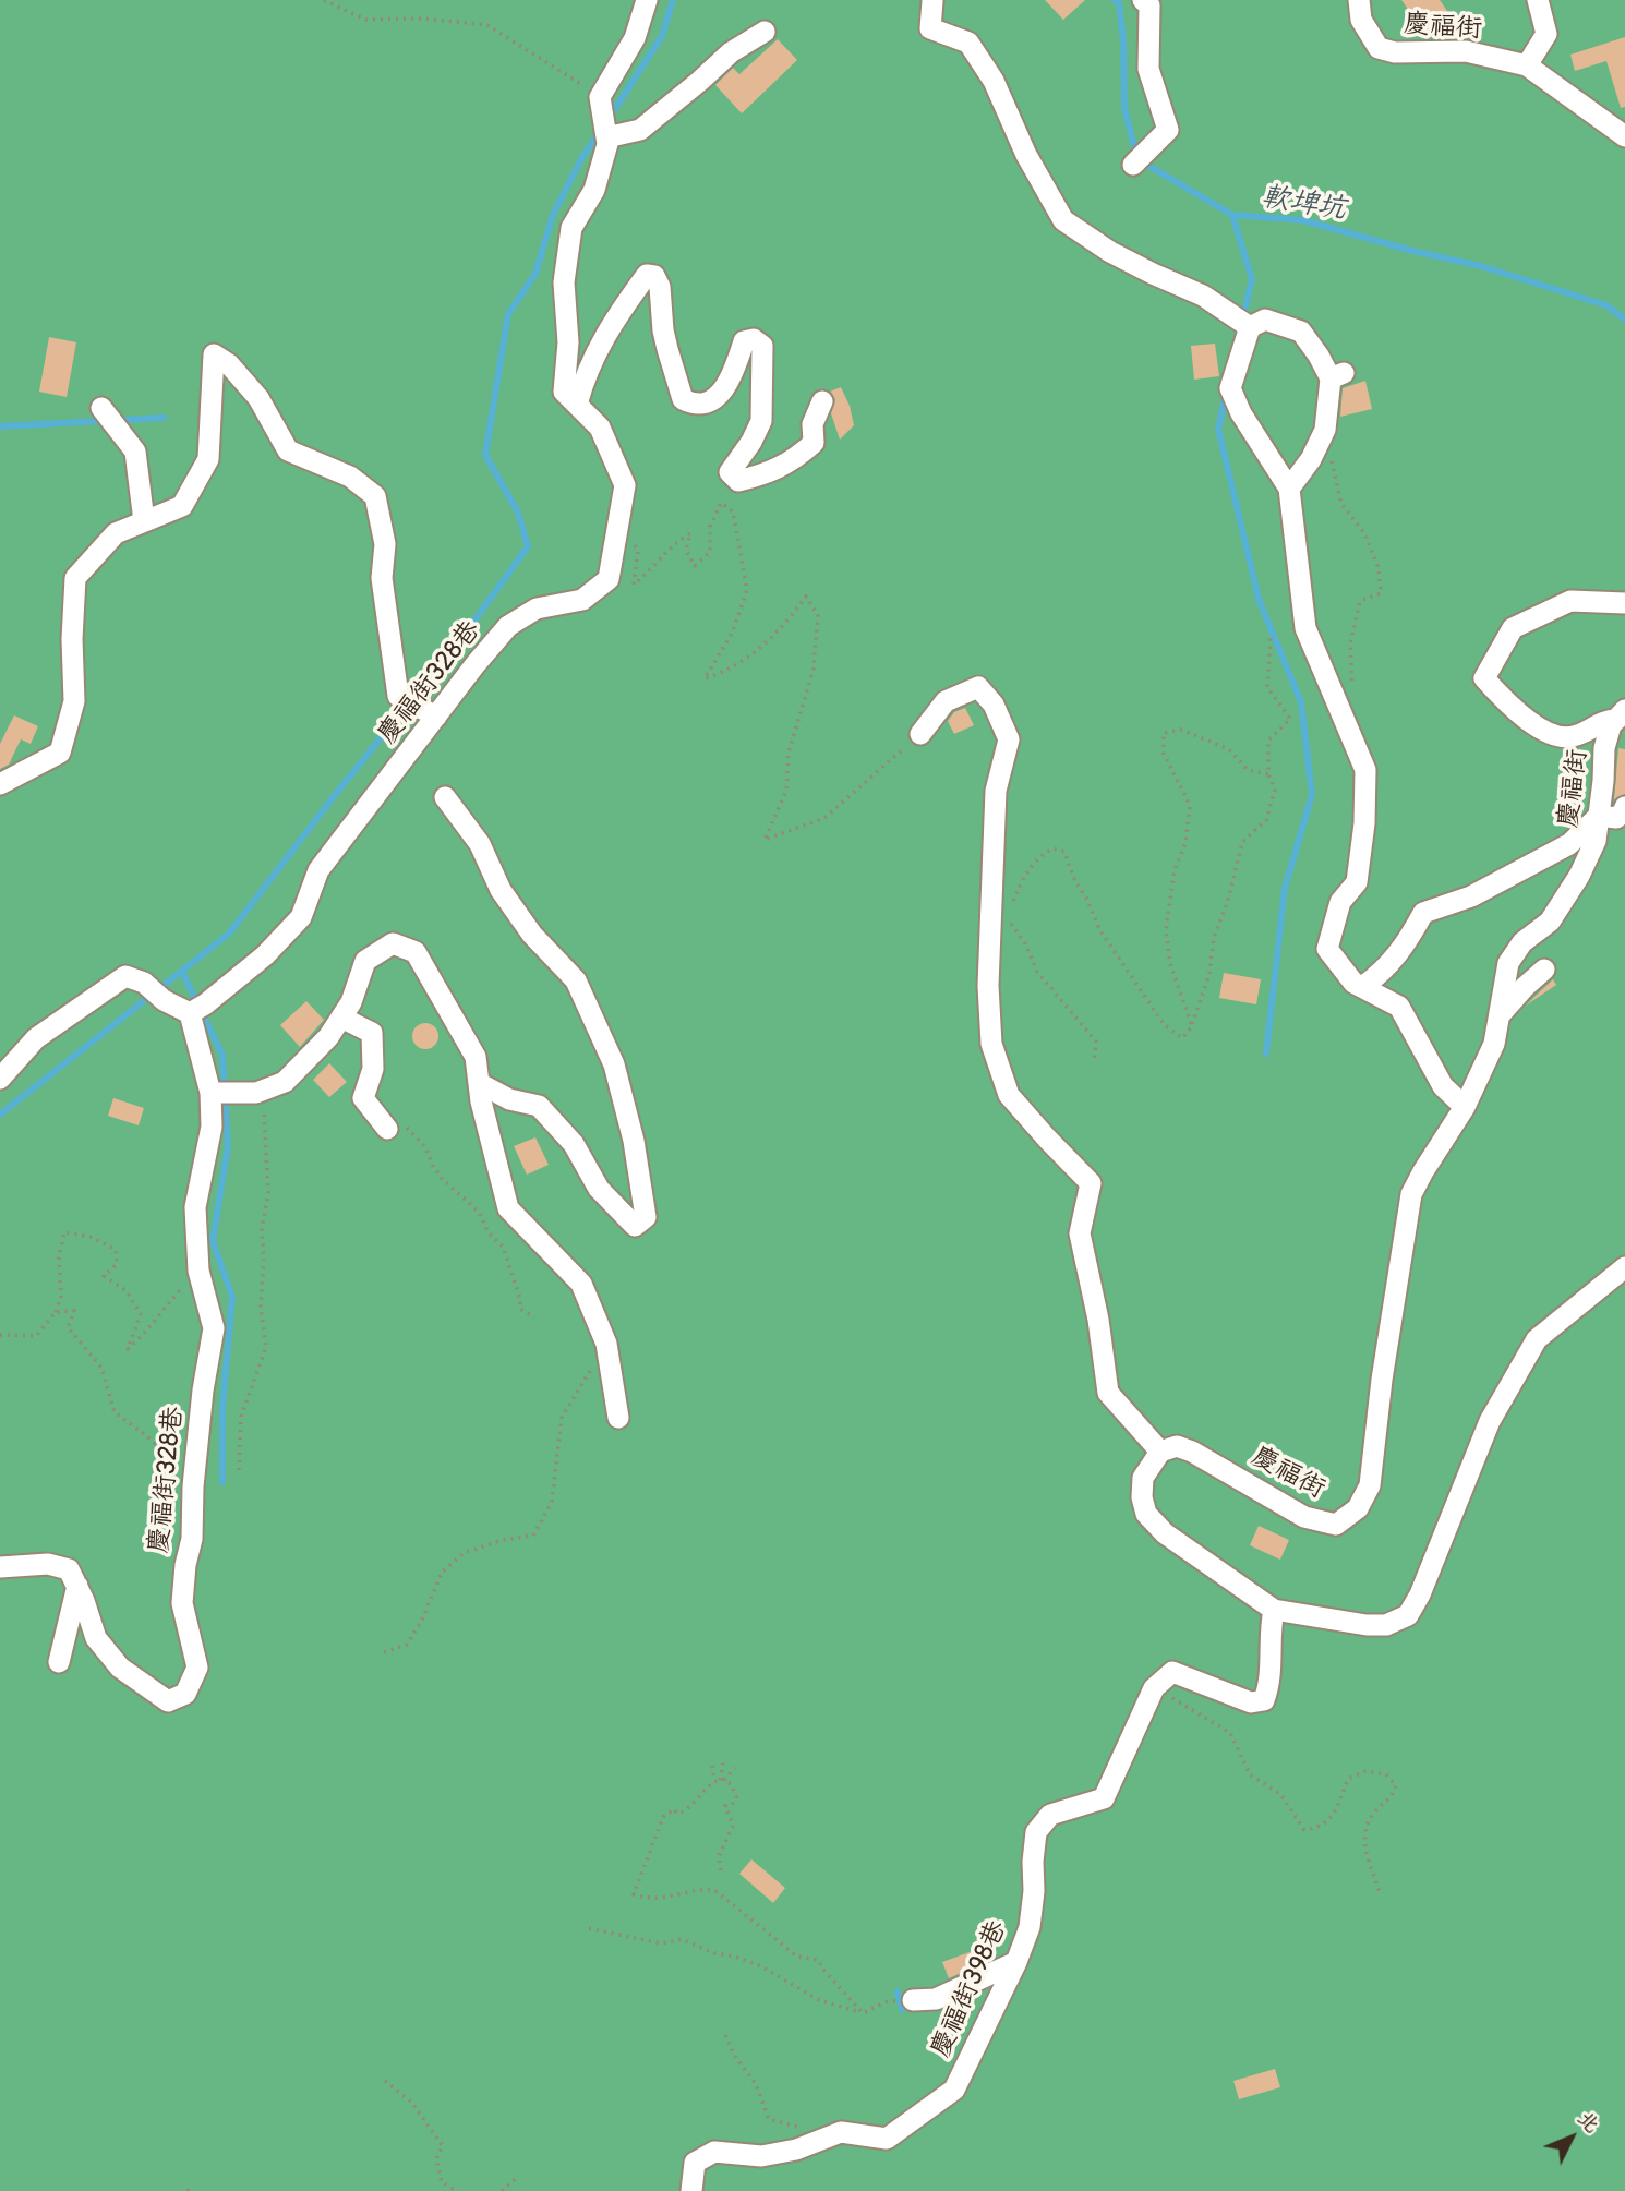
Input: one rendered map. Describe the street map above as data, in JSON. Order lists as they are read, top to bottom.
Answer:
{
  "streets": {
    "street": ["慶福街", "慶福街328巷", "慶福街398巷"]
  },
  "water": ["軟埤坑"],
  "north": "top right"
}
